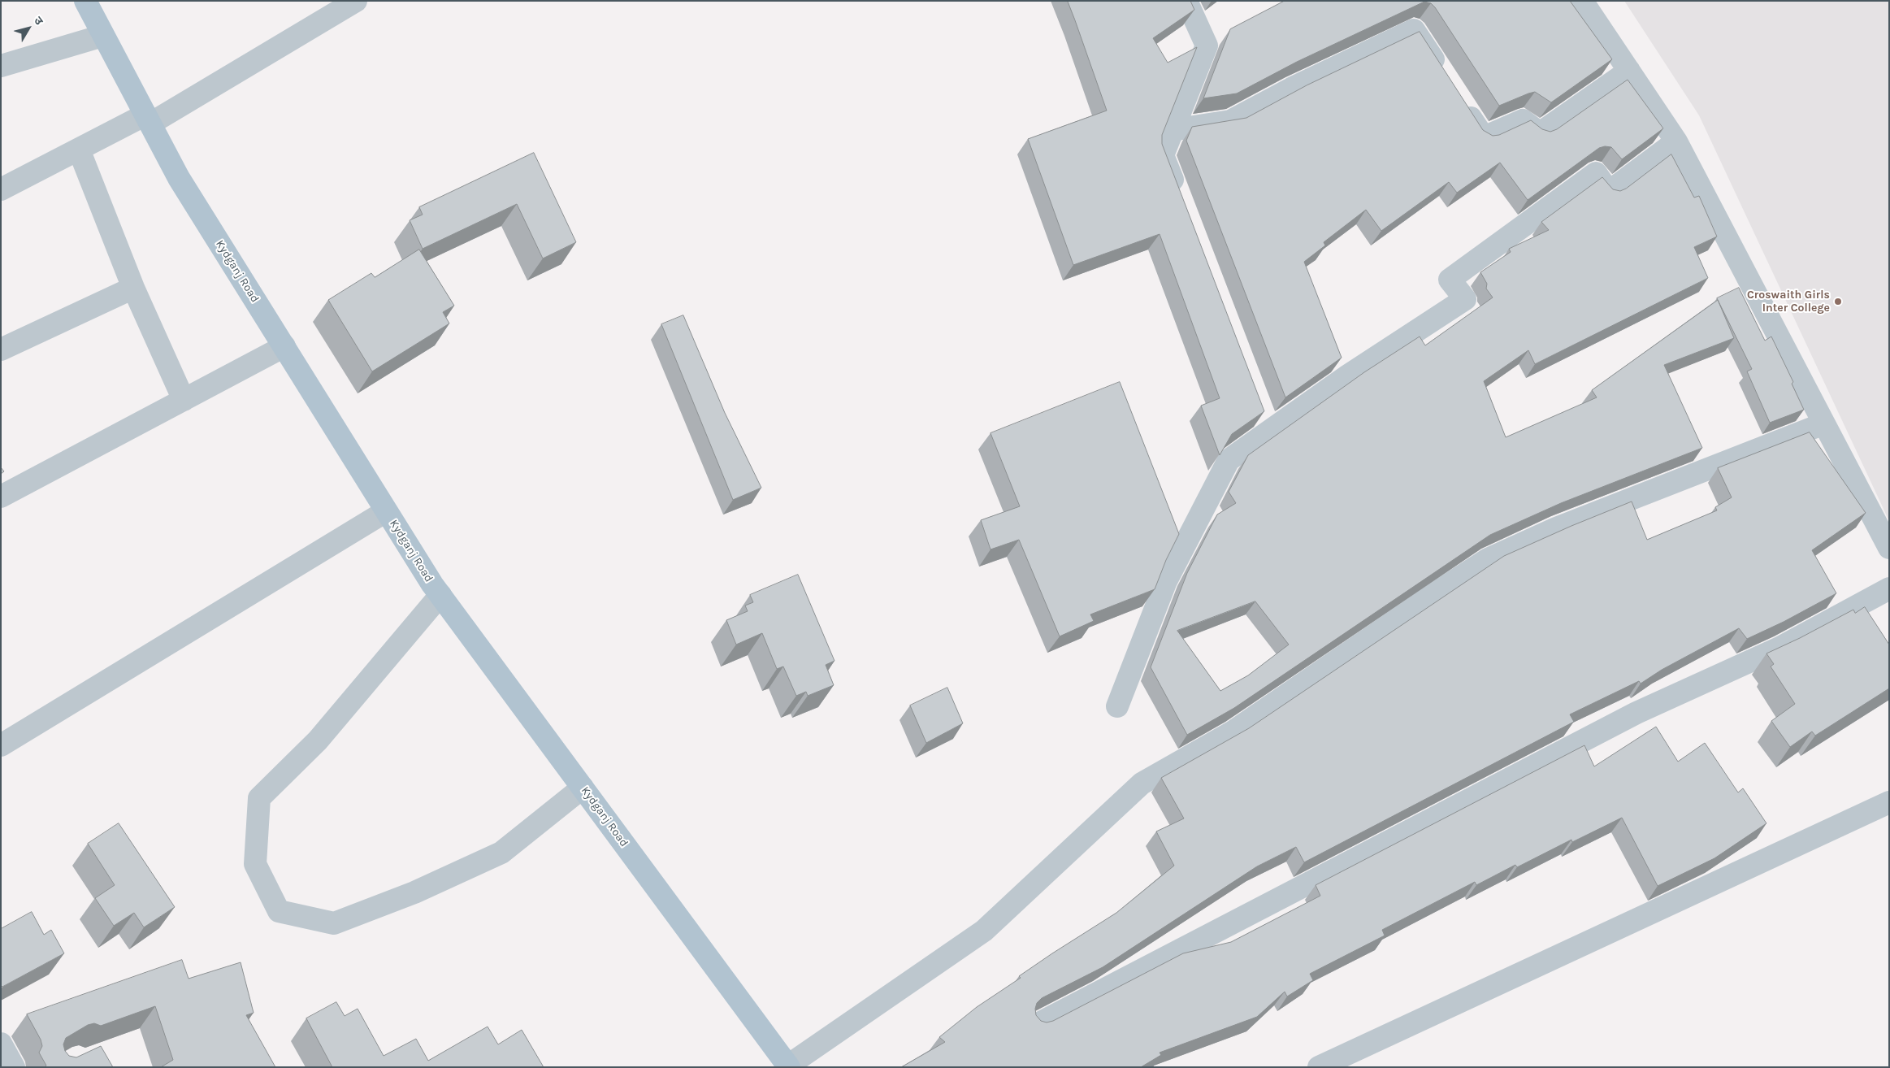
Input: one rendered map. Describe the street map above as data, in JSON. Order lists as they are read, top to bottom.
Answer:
{
  "streets": {
    "main road": ["Kydganj Road"]
  },
  "places": ["Croswaith Girls Inter College"],
  "north": "top right"
}
